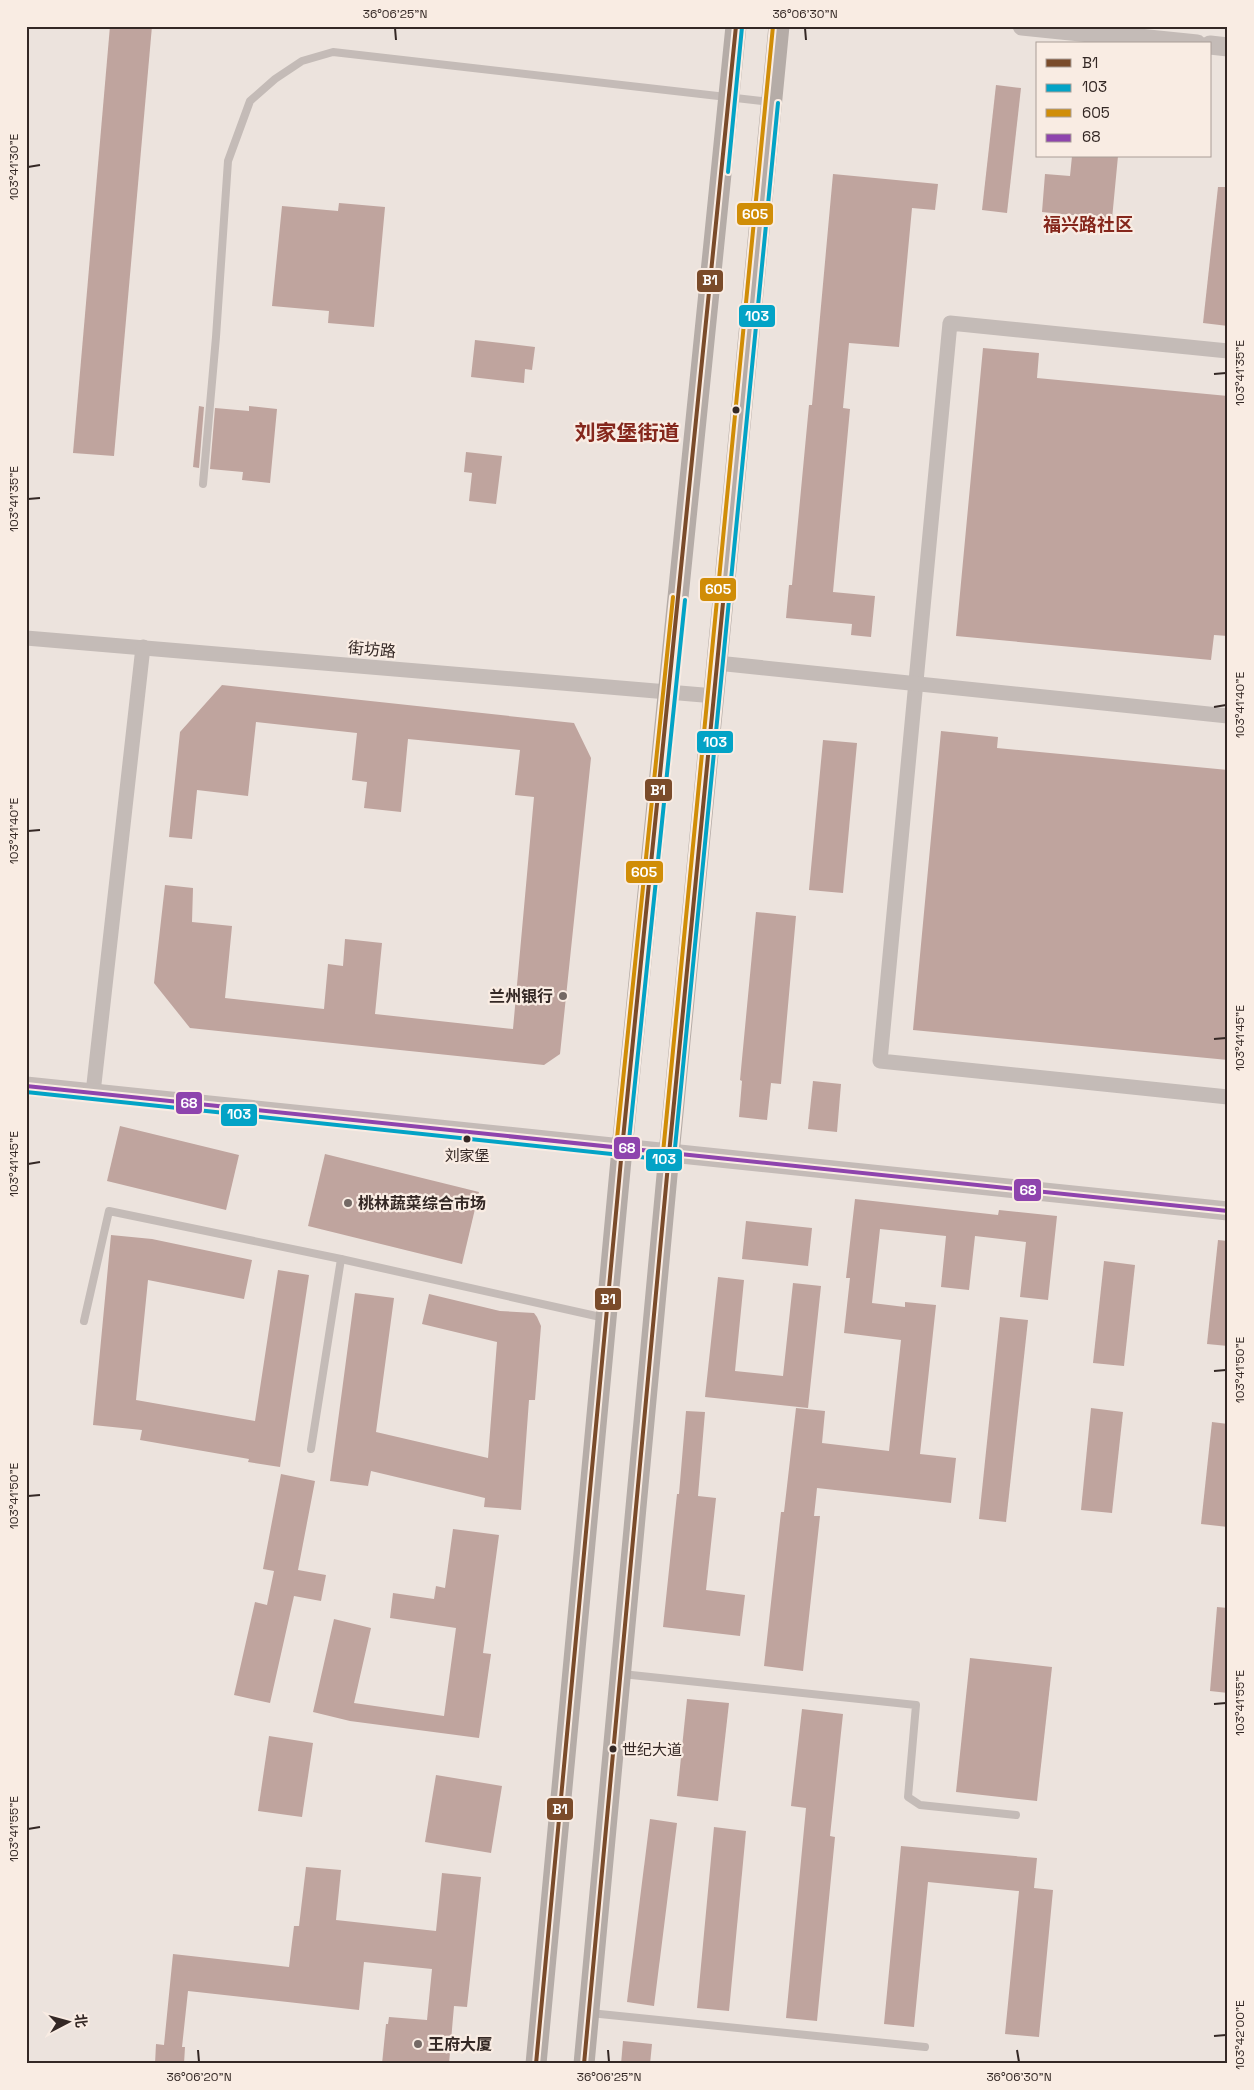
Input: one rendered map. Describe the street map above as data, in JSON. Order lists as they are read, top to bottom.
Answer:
{
  "streets": {
    "street": ["街坊路"]
  },
  "districts": ["福兴路社区", "刘家堡街道"],
  "places": [
    "兰州银行",
    "刘家堡",
    "桃林蔬菜综合市场",
    "世纪大道",
    "王府大厦"
  ],
  "lines": [
    "transit line B1",
    "transit line 605",
    "transit line 103",
    "transit line 68"
  ],
  "legend": [
    "B1",
    "103",
    "605",
    "68"
  ],
  "north": "right",
  "coordinates": [
    "36°06'25\"N",
    "36°06'30\"N",
    "103°41'30\"E",
    "103°41'35\"E",
    "103°41'40\"E",
    "103°41'45\"E",
    "103°41'50\"E",
    "103°41'55\"E",
    "103°42'00\"E",
    "36°06'20\"N"
  ]
}
